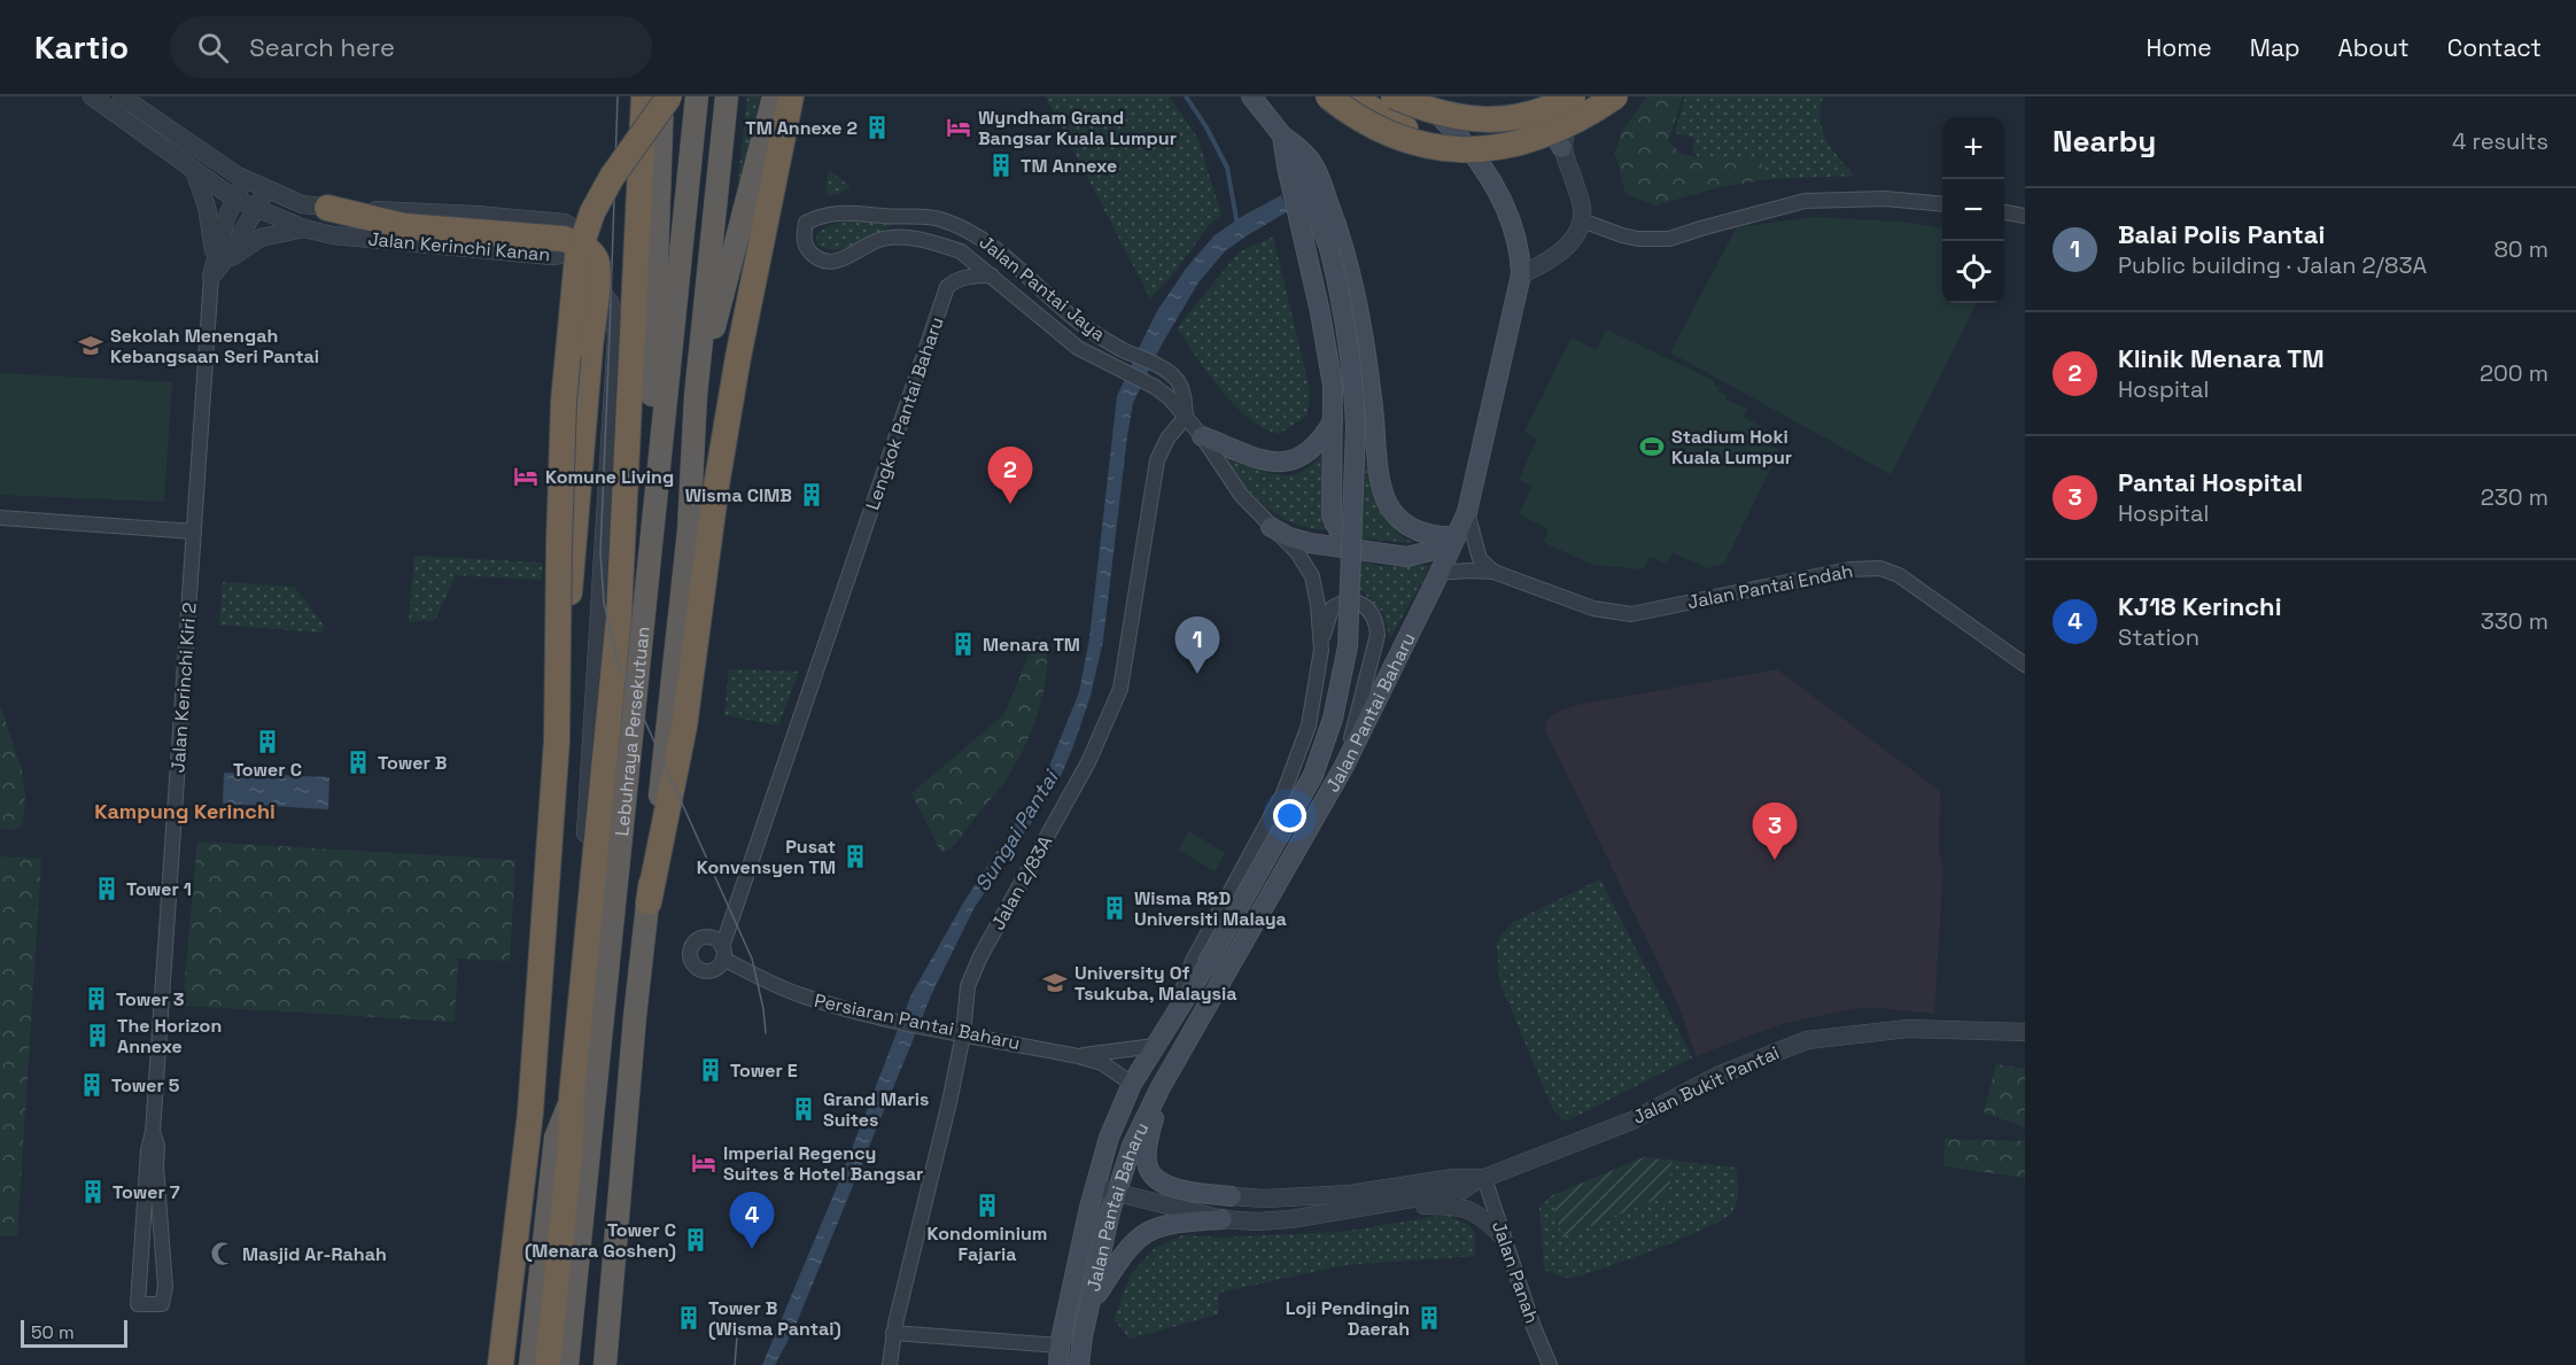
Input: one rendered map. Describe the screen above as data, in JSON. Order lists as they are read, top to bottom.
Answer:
{
  "streets": {
    "highway": ["Lebuhraya Persekutuan"],
    "main road": ["Jalan Pantai Baharu"],
    "street": [
      "Jalan Kerinchi Kanan",
      "Jalan Pantai Jaya",
      "Lengkok Pantai Baharu",
      "Jalan Pantai Endah",
      "Jalan Kerinchi Kiri 2",
      "Jalan 2/83A",
      "Persiaran Pantai Baharu",
      "Jalan Bukit Pantai",
      "Jalan Panah"
    ]
  },
  "crossings": [
    ["Jalan Pantai Jaya", "Lengkok Pantai Baharu"],
    ["Jalan Pantai Jaya", "Jalan 2/83A"],
    ["Lengkok Pantai Baharu", "Persiaran Pantai Baharu"],
    ["Jalan Pantai Endah", "Jalan Pantai Baharu"],
    ["Jalan Pantai Baharu", "Persiaran Pantai Baharu"],
    ["Jalan Pantai Baharu", "Jalan Bukit Pantai"],
    ["Jalan 2/83A", "Persiaran Pantai Baharu"],
    ["Jalan Bukit Pantai", "Jalan Panah"]
  ],
  "districts": ["Kampung Kerinchi"],
  "water": ["Sungai Pantai"],
  "places": {
    "building": [
      "TM Annexe 2",
      "TM Annexe",
      "Wisma CIMB",
      "Menara TM",
      "Tower C",
      "Tower B",
      "Pusat Konvensyen TM",
      "Tower 1",
      "Wisma R&D Universiti Malaya",
      "Tower 3",
      "The Horizon Annexe",
      "Tower E",
      "Tower 5",
      "Grand Maris Suites",
      "Tower 7",
      "Kondominium Fajaria",
      "Tower C (Menara Goshen)",
      "Tower B (Wisma Pantai)",
      "Loji Pendingin Daerah"
    ],
    "hotel": ["Wyndham Grand Bangsar Kuala Lumpur", "Komune Living", "Imperial Regency Suites & Hotel Bangsar"],
    "school or university": ["Sekolah Menengah Kebangsaan Seri Pantai", "University Of Tsukuba, Malaysia"],
    "sports": ["Stadium Hoki Kuala Lumpur"],
    "mosque": ["Masjid Ar-Rahah"]
  },
  "scale_bar": "50 m",
  "page": {
    "header": "Kartio",
    "search": "Search here",
    "nav": [
      "Home",
      "Map",
      "About",
      "Contact"
    ],
    "heading": ["Nearby", "4 results"],
    "map_buttons": ["+", "−"],
    "list": [
      {
        "mark": "1",
        "name": "Balai Polis Pantai",
        "note": "Public building · Jalan 2/83A",
        "value": "80 m"
      },
      {
        "mark": "2",
        "name": "Klinik Menara TM",
        "note": "Hospital",
        "value": "200 m"
      },
      {
        "mark": "3",
        "name": "Pantai Hospital",
        "note": "Hospital",
        "value": "230 m"
      },
      {
        "mark": "4",
        "name": "KJ18 Kerinchi",
        "note": "Station",
        "value": "330 m"
      }
    ],
    "pins": [
      "2",
      "1",
      "3",
      "4"
    ],
    "scale": "50 m"
  }
}
